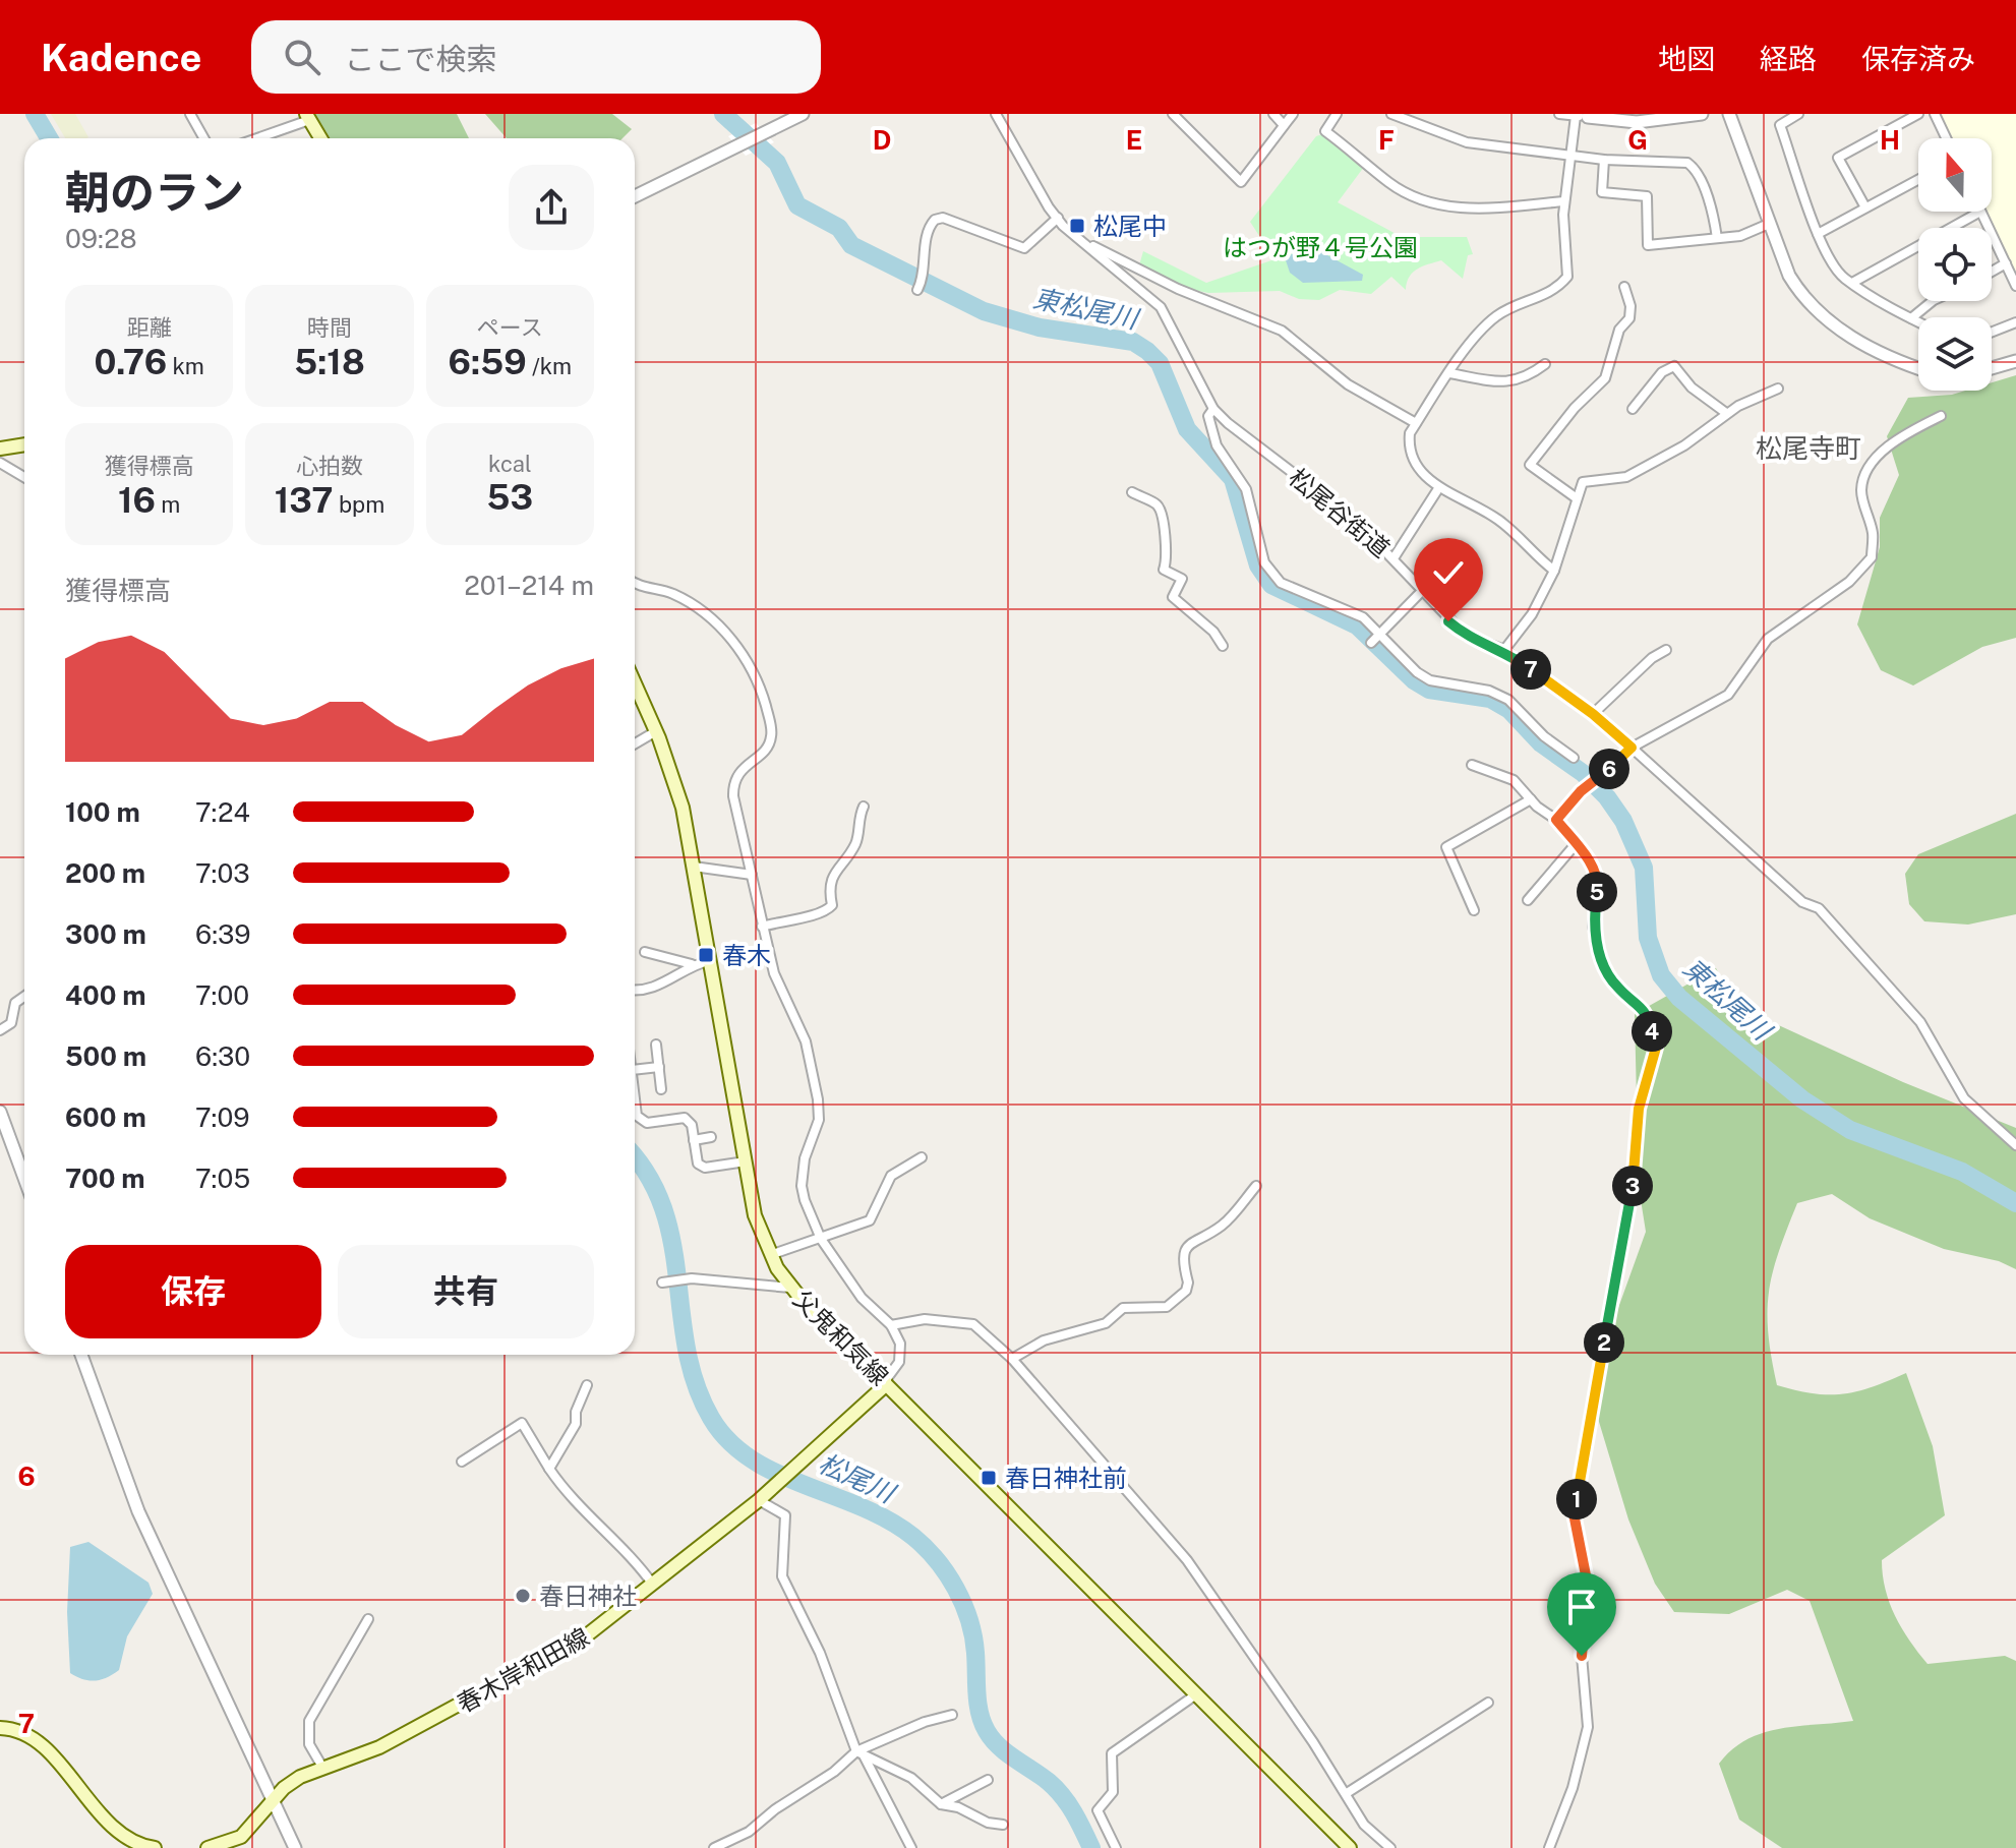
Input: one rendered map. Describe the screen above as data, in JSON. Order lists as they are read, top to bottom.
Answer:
{
  "streets": {
    "main road": ["父鬼和気線", "春木岸和田線"],
    "street": ["松尾谷街道"]
  },
  "crossings": [
    ["父鬼和気線", "春木岸和田線"]
  ],
  "districts": ["松尾寺町"],
  "water": ["東松尾川", "松尾川"],
  "parks": ["はつが野４号公園"],
  "places": {
    "transit": ["松尾中", "春木", "春日神社前"],
    "other": ["春日神社"]
  },
  "north": "top",
  "page": {
    "header": "Kadence",
    "search": "ここで検索",
    "nav": ["地図", "経路", "保存済み"],
    "heading": ["朝のラン", "09:28"],
    "stats": [
      ["距離", "0.76 km"],
      ["時間", "5:18"],
      ["ペース", "6:59 /km"],
      ["獲得標高", "16 m"],
      ["心拍数", "137 bpm"],
      ["kcal", "53"]
    ],
    "chart": ["獲得標高", "201–214 m"],
    "pins": [
      "7",
      "6",
      "5",
      "4",
      "3",
      "2",
      "1"
    ],
    "list": [
      {
        "name": "100 m",
        "note": "7:24"
      },
      {
        "name": "200 m",
        "note": "7:03"
      },
      {
        "name": "300 m",
        "note": "6:39"
      },
      {
        "name": "400 m",
        "note": "7:00"
      },
      {
        "name": "500 m",
        "note": "6:30"
      },
      {
        "name": "600 m",
        "note": "7:09"
      },
      {
        "name": "700 m",
        "note": "7:05"
      }
    ],
    "buttons": ["保存", "共有"]
  },
  "grid": {
    "columns": [
      "D",
      "E",
      "F",
      "G",
      "H"
    ],
    "rows": ["6", "7"]
  }
}
